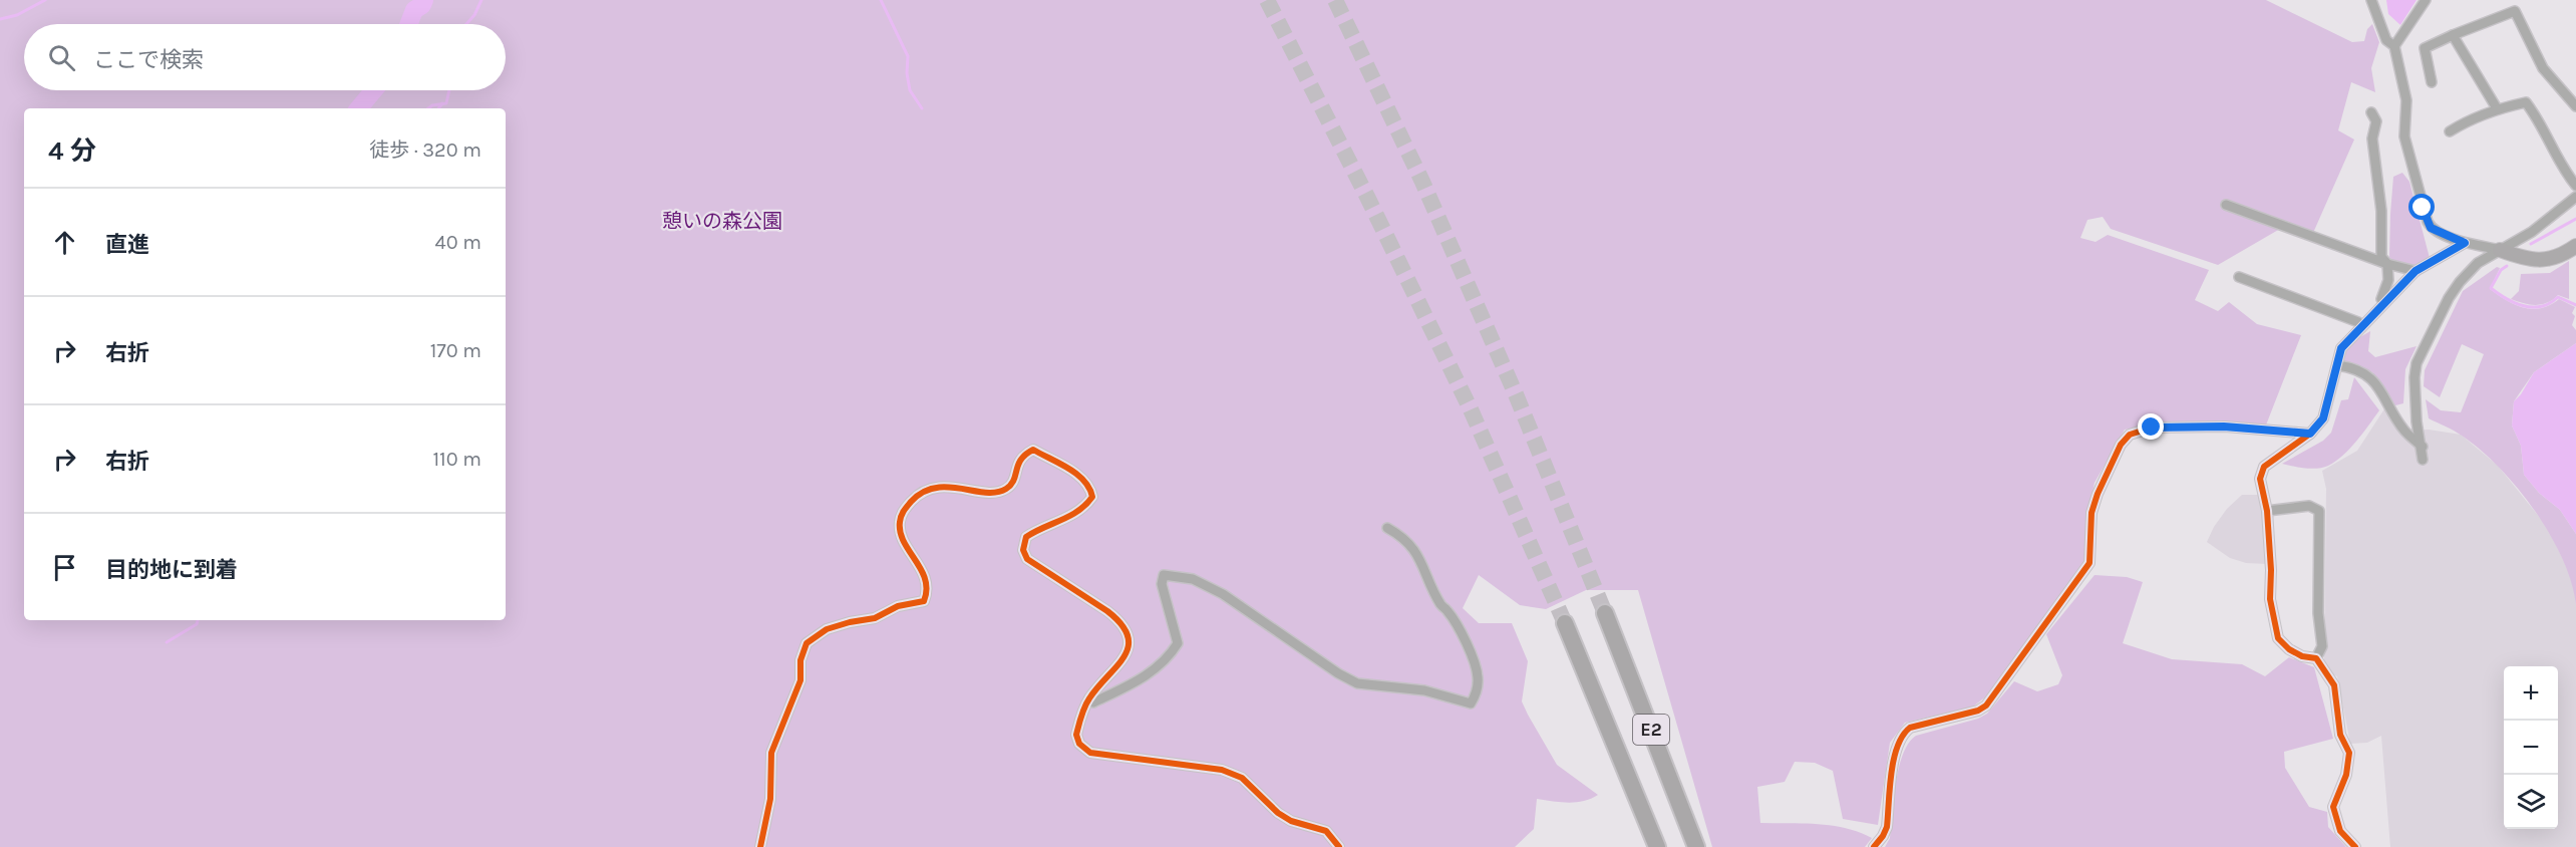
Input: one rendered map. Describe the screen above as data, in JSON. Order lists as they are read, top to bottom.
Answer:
{
  "streets": {
    "highway": ["E2"]
  },
  "parks": ["憩いの森公園"],
  "page": {
    "search": "ここで検索",
    "heading": ["4 分", "徒歩 · 320 m"],
    "list": [
      ["直進", "40 m"],
      ["右折", "170 m"],
      ["右折", "110 m"],
      "目的地に到着"
    ],
    "map_buttons": ["+", "−"]
  }
}
